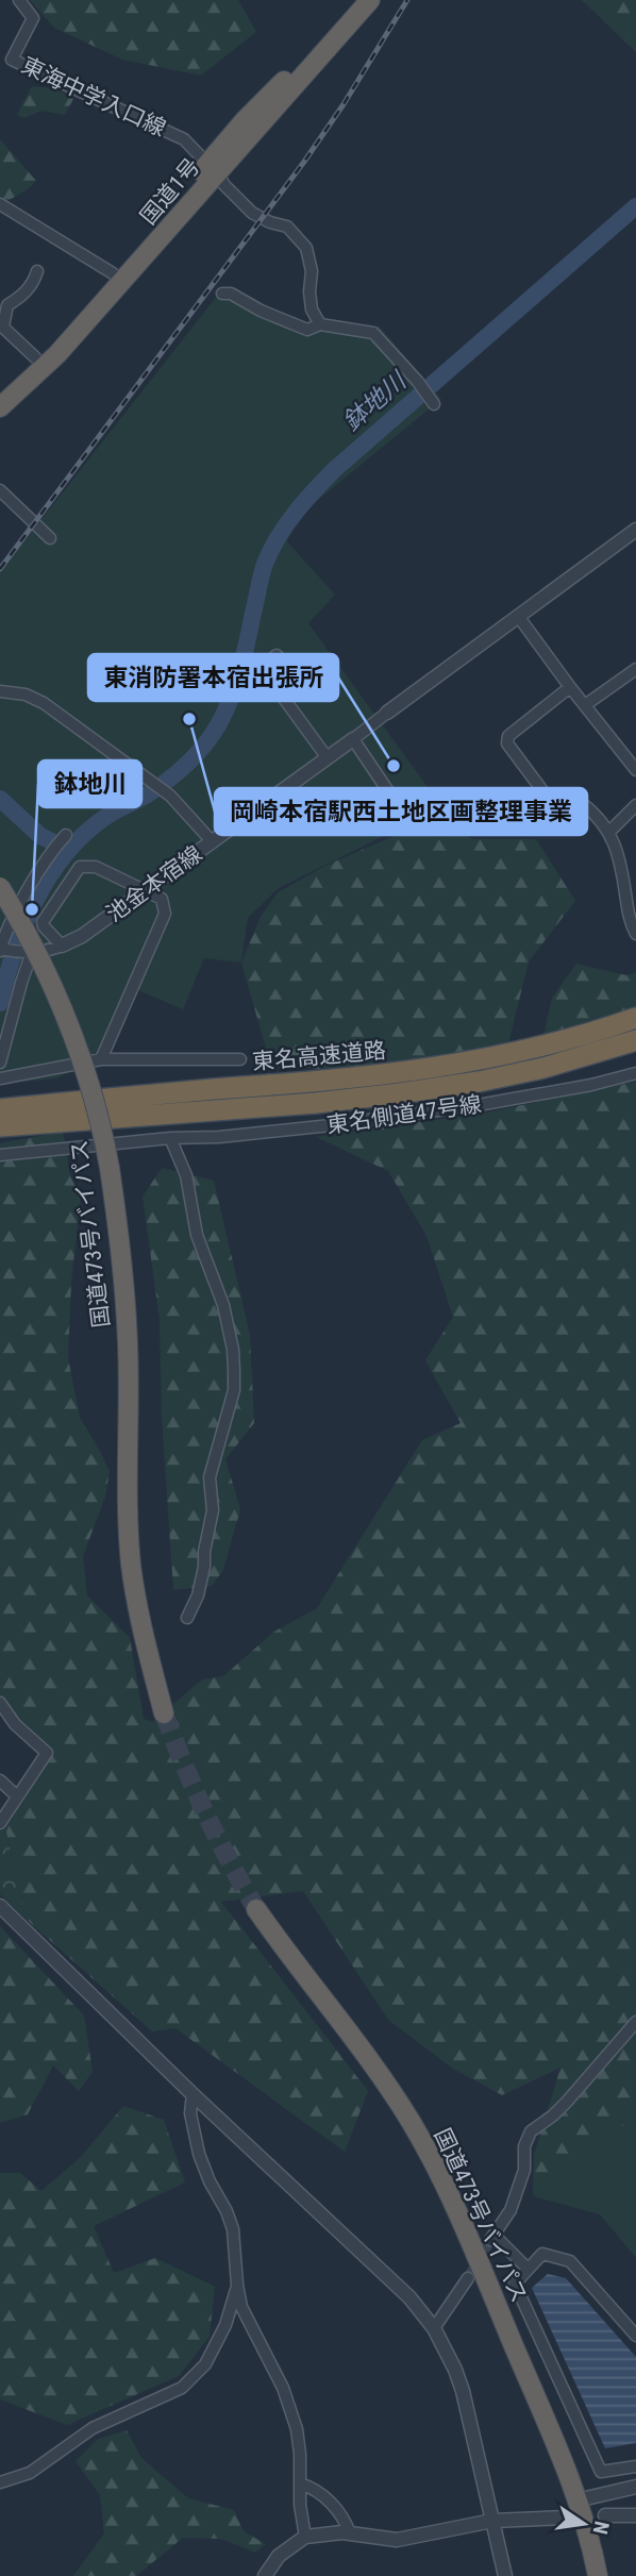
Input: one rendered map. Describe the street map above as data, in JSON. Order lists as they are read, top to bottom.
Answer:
{
  "streets": {
    "highway": ["国道1号", "東名高速道路", "国道473号バイパス"],
    "street": ["東海中学入口線", "池金本宿線", "東名側道47号線"]
  },
  "crossings": [
    ["東海中学入口線", "国道1号"]
  ],
  "water": ["鉢地川"],
  "places": ["岡崎本宿駅西土地区画整理事業", "東消防署本宿出張所", "鉢地川"],
  "north": "right"
}
